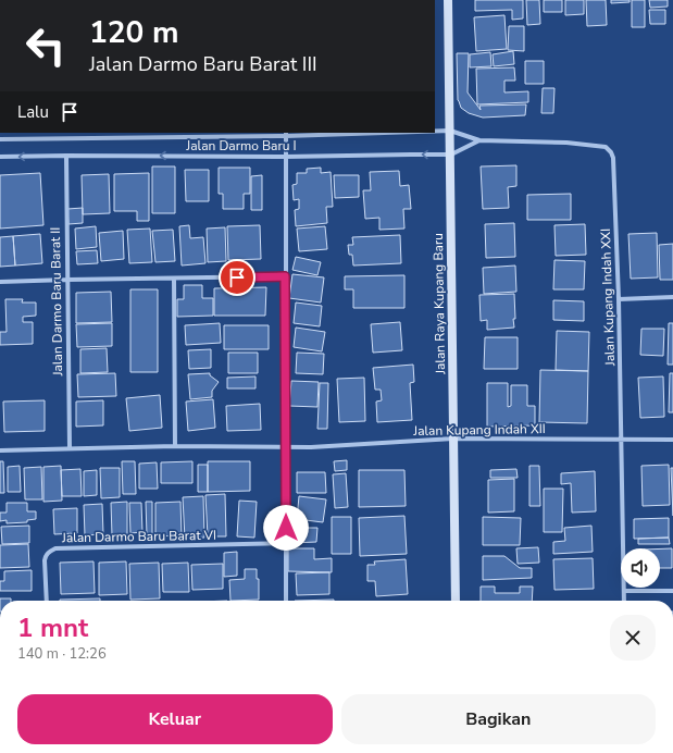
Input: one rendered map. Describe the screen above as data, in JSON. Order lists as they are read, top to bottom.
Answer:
{
  "streets": {
    "street": [
      "Jalan Darmo Baru I",
      "Jalan Kupang Indah XXI",
      "Jalan Darmo Baru Barat II",
      "Jalan Raya Kupang Baru",
      "Jalan Kupang Indah XII",
      "Jalan Darmo Baru Barat VI"
    ]
  },
  "crossings": [
    ["Jalan Darmo Baru I", "Jalan Kupang Indah XXI"],
    ["Jalan Darmo Baru I", "Jalan Darmo Baru Barat II"],
    ["Jalan Darmo Baru I", "Jalan Raya Kupang Baru"],
    ["Jalan Kupang Indah XXI", "Jalan Raya Kupang Baru"],
    ["Jalan Kupang Indah XXI", "Jalan Kupang Indah XII"],
    ["Jalan Darmo Baru Barat II", "Jalan Kupang Indah XII"],
    ["Jalan Raya Kupang Baru", "Jalan Kupang Indah XII"]
  ],
  "page": {
    "turn": ["120 m", "Jalan Darmo Baru Barat III"],
    "then": "Lalu",
    "heading": ["1 mnt", "140 m · 12:26"],
    "buttons": ["Keluar", "Bagikan"]
  }
}
